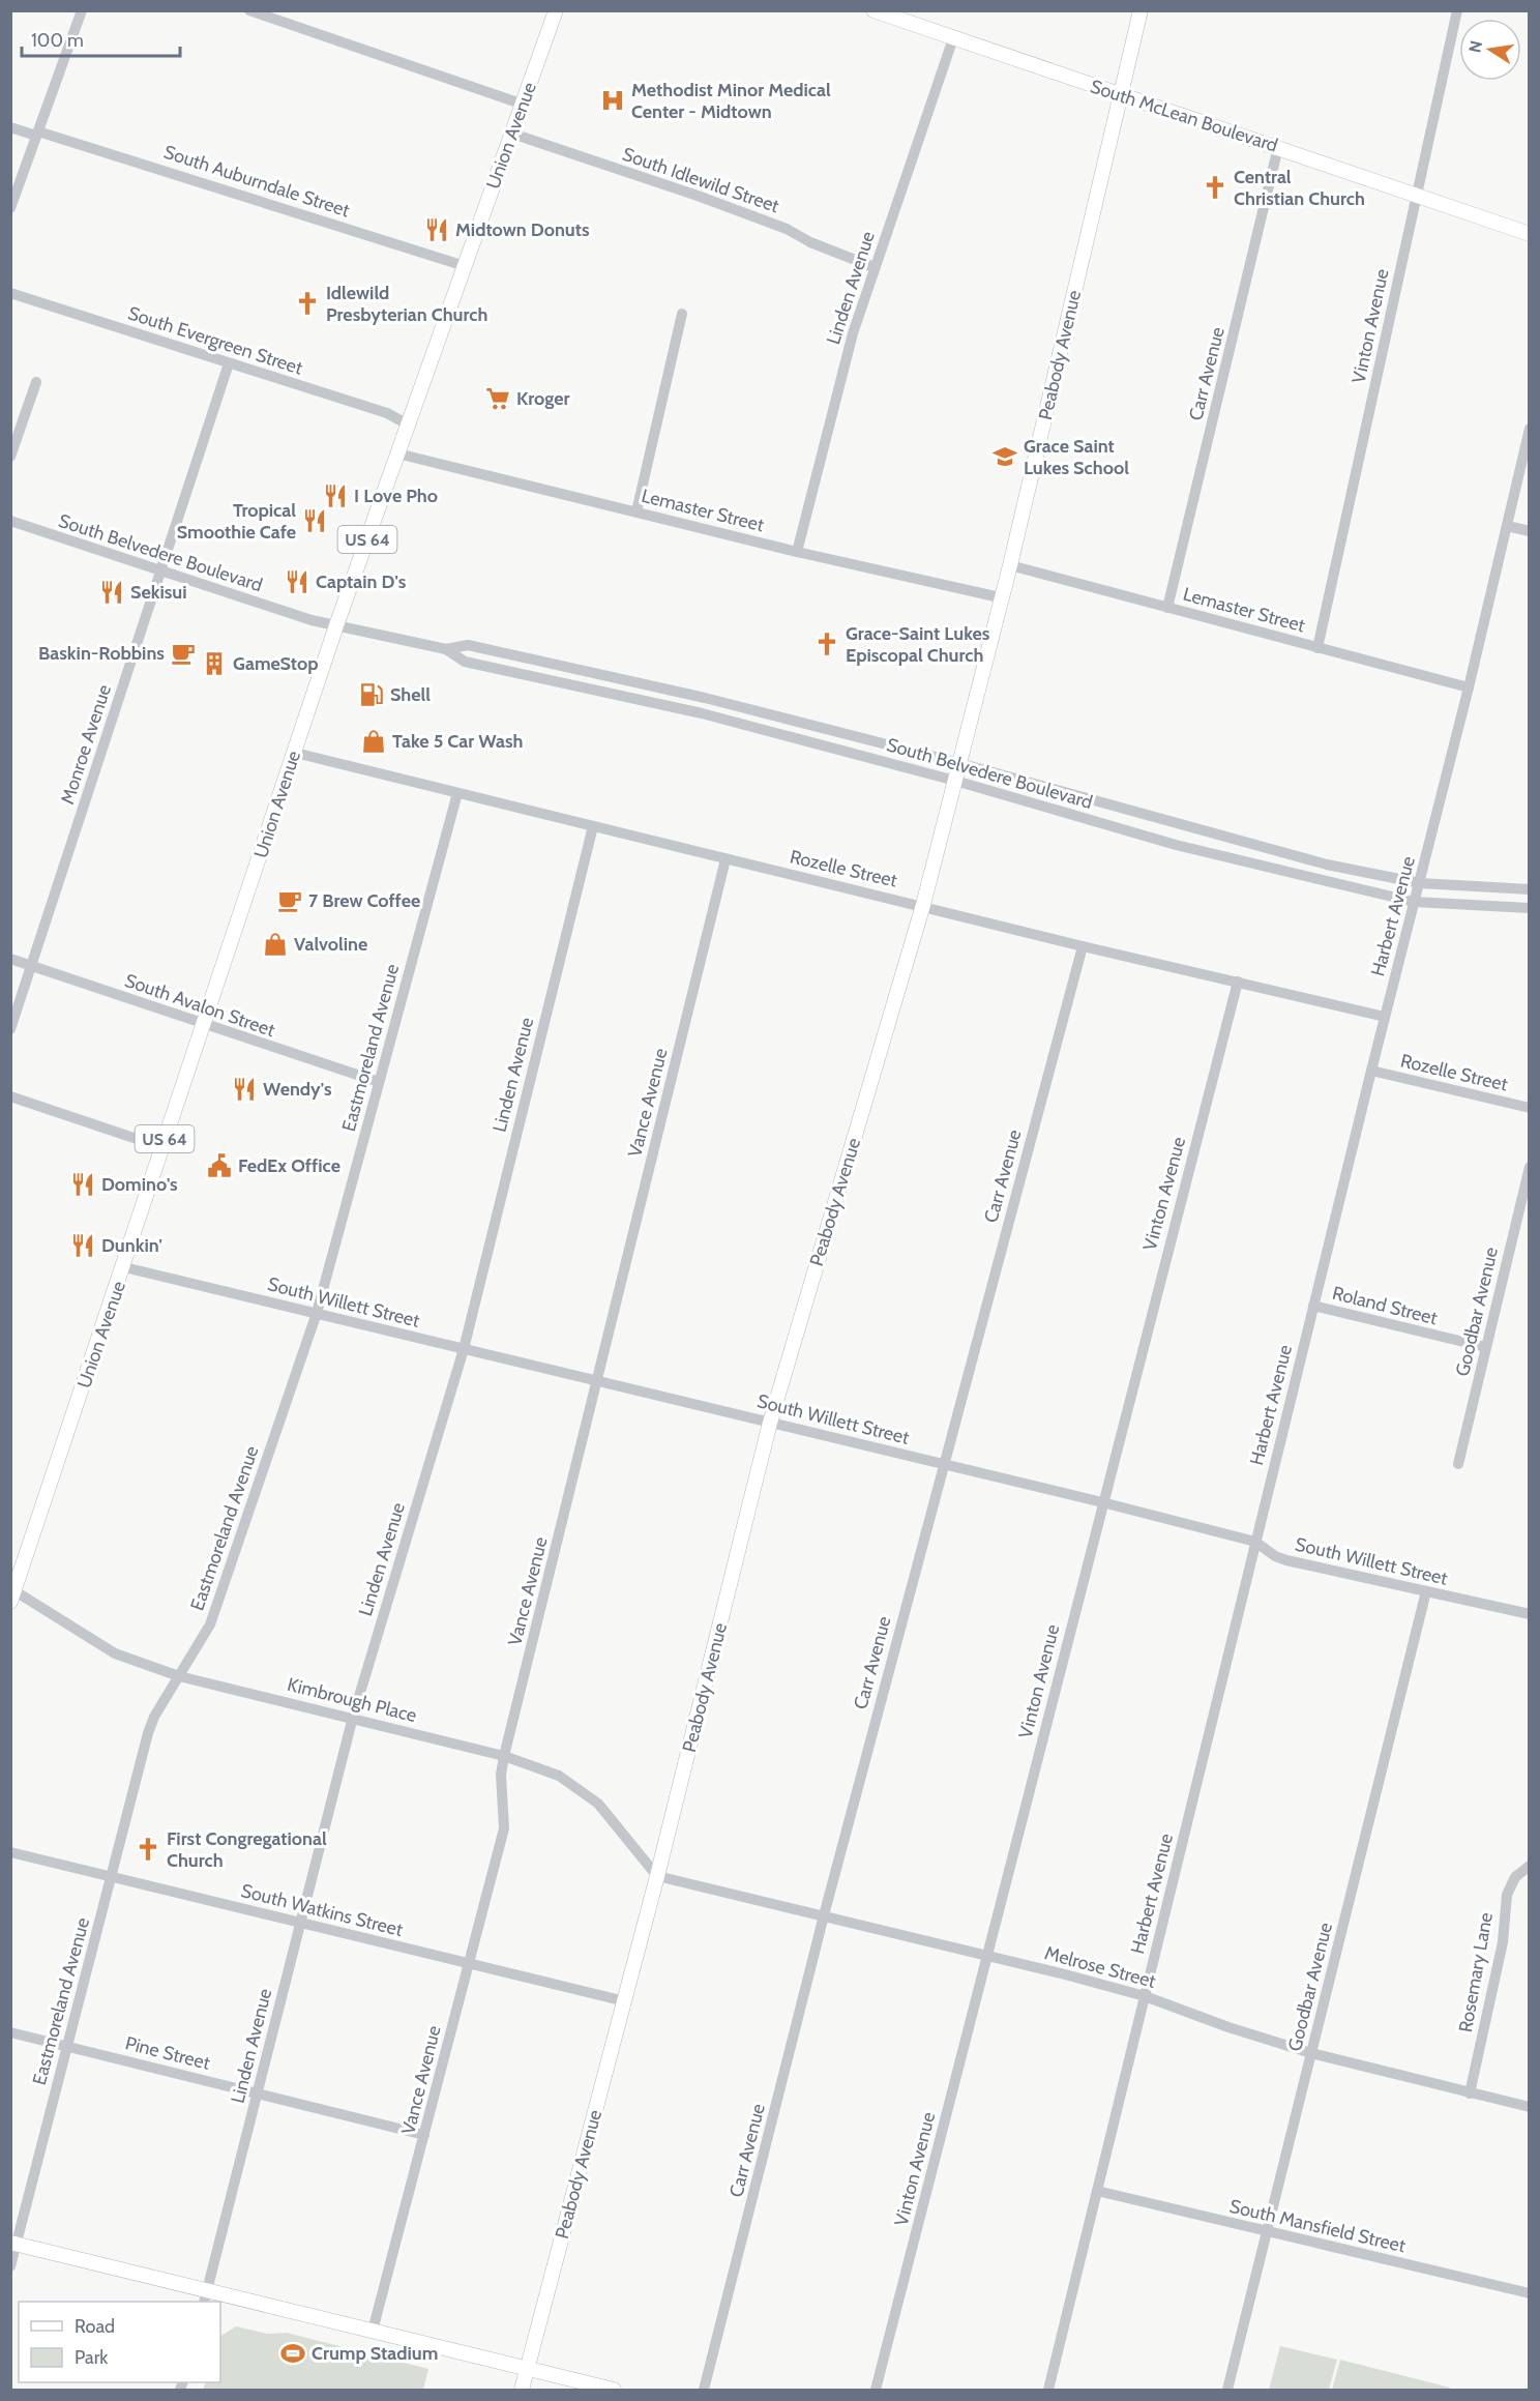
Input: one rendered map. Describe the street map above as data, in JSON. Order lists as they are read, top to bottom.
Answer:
{
  "streets": {
    "main road": [
      "South McLean Boulevard",
      "Union Avenue",
      "Peabody Avenue",
      "US 64"
    ],
    "street": [
      "South Idlewild Street",
      "South Auburndale Street",
      "Linden Avenue",
      "Vinton Avenue",
      "South Evergreen Street",
      "Carr Avenue",
      "Lemaster Street",
      "South Belvedere Boulevard",
      "Monroe Avenue",
      "Rozelle Street",
      "Harbert Avenue",
      "South Avalon Street",
      "Eastmoreland Avenue",
      "Vance Avenue",
      "South Willett Street",
      "Roland Street",
      "Goodbar Avenue",
      "Kimbrough Place",
      "South Watkins Street",
      "Melrose Street",
      "Rosemary Lane",
      "Pine Street",
      "South Mansfield Street"
    ]
  },
  "crossings": [
    ["South McLean Boulevard", "Linden Avenue"],
    ["South McLean Boulevard", "Vinton Avenue"],
    ["South McLean Boulevard", "Peabody Avenue"],
    ["South McLean Boulevard", "Carr Avenue"],
    ["Union Avenue", "South Idlewild Street"],
    ["Union Avenue", "South Auburndale Street"],
    ["Union Avenue", "South Evergreen Street"],
    ["Union Avenue", "Lemaster Street"],
    ["Union Avenue", "South Belvedere Boulevard"],
    ["Union Avenue", "Rozelle Street"],
    ["Union Avenue", "South Avalon Street"],
    ["Union Avenue", "South Willett Street"],
    ["Union Avenue", "Kimbrough Place"],
    ["South Idlewild Street", "Linden Avenue"],
    ["Linden Avenue", "Lemaster Street"],
    ["Linden Avenue", "Rozelle Street"],
    ["Linden Avenue", "South Willett Street"],
    ["Linden Avenue", "Kimbrough Place"],
    ["Linden Avenue", "South Watkins Street"],
    ["Linden Avenue", "Pine Street"],
    ["Vinton Avenue", "Lemaster Street"],
    ["Vinton Avenue", "Rozelle Street"],
    ["Vinton Avenue", "South Willett Street"],
    ["Vinton Avenue", "Melrose Street"],
    ["South Evergreen Street", "Monroe Avenue"],
    ["Peabody Avenue", "Lemaster Street"],
    ["Peabody Avenue", "South Belvedere Boulevard"],
    ["Peabody Avenue", "Rozelle Street"],
    ["Peabody Avenue", "South Willett Street"],
    ["Peabody Avenue", "Kimbrough Place"],
    ["Peabody Avenue", "South Watkins Street"],
    ["Peabody Avenue", "Melrose Street"],
    ["Carr Avenue", "Lemaster Street"],
    ["Carr Avenue", "Rozelle Street"],
    ["Carr Avenue", "South Willett Street"],
    ["Carr Avenue", "Melrose Street"],
    ["Lemaster Street", "Harbert Avenue"],
    ["South Belvedere Boulevard", "Monroe Avenue"],
    ["South Belvedere Boulevard", "Harbert Avenue"],
    ["Monroe Avenue", "South Avalon Street"],
    ["Rozelle Street", "Harbert Avenue"],
    ["Rozelle Street", "Eastmoreland Avenue"],
    ["Rozelle Street", "Vance Avenue"],
    ["Harbert Avenue", "South Willett Street"],
    ["Harbert Avenue", "Roland Street"],
    ["Harbert Avenue", "Melrose Street"],
    ["Harbert Avenue", "South Mansfield Street"],
    ["South Avalon Street", "Eastmoreland Avenue"],
    ["Eastmoreland Avenue", "South Willett Street"],
    ["Eastmoreland Avenue", "Kimbrough Place"],
    ["Eastmoreland Avenue", "South Watkins Street"],
    ["Eastmoreland Avenue", "Pine Street"],
    ["Vance Avenue", "South Willett Street"],
    ["Vance Avenue", "Kimbrough Place"],
    ["Vance Avenue", "South Watkins Street"],
    ["Vance Avenue", "Pine Street"],
    ["South Willett Street", "Goodbar Avenue"],
    ["Roland Street", "Goodbar Avenue"],
    ["Goodbar Avenue", "Melrose Street"],
    ["Goodbar Avenue", "South Mansfield Street"],
    ["Kimbrough Place", "Melrose Street"],
    ["Melrose Street", "Rosemary Lane"]
  ],
  "places": {
    "hospital": ["Methodist Minor Medical Center - Midtown"],
    "church": [
      "Central Christian Church",
      "Idlewild Presbyterian Church",
      "Grace-Saint Lukes Episcopal Church",
      "First Congregational Church"
    ],
    "restaurant": [
      "Midtown Donuts",
      "I Love Pho",
      "Tropical Smoothie Cafe",
      "Captain D's",
      "Sekisui",
      "Wendy's",
      "Domino's",
      "Dunkin'"
    ],
    "supermarket": ["Kroger"],
    "school or university": ["Grace Saint Lukes School"],
    "cafe": ["Baskin-Robbins", "7 Brew Coffee"],
    "building": ["GameStop"],
    "fuel station": ["Shell"],
    "shop": ["Take 5 Car Wash", "Valvoline"],
    "public building": ["FedEx Office"],
    "sports": ["Crump Stadium"]
  },
  "legend": ["Road", "Park"],
  "scale_bar": "100 m",
  "north": "left"
}
